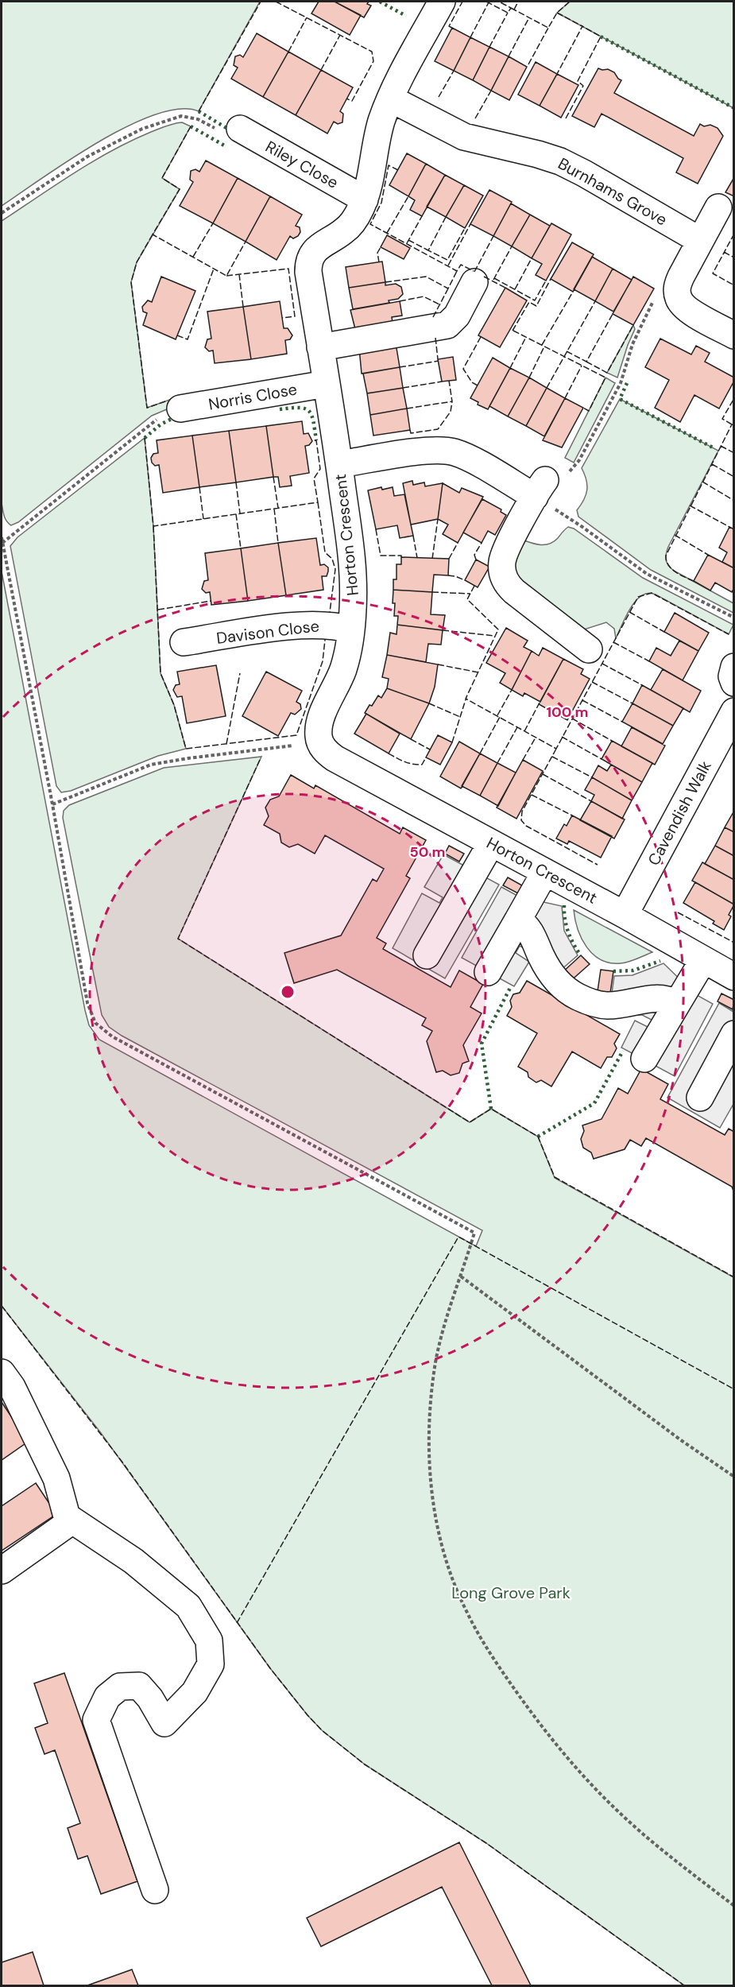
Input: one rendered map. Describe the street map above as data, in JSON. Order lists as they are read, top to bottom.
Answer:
{
  "streets": {
    "street": [
      "Riley Close",
      "Burnhams Grove",
      "Norris Close",
      "Horton Crescent",
      "Davison Close",
      "Cavendish Walk"
    ]
  },
  "crossings": [
    ["Riley Close", "Horton Crescent"],
    ["Burnhams Grove", "Horton Crescent"],
    ["Norris Close", "Horton Crescent"],
    ["Horton Crescent", "Davison Close"],
    ["Horton Crescent", "Cavendish Walk"]
  ],
  "parks": ["Long Grove Park"],
  "rings": ["100 m", "50 m"]
}
